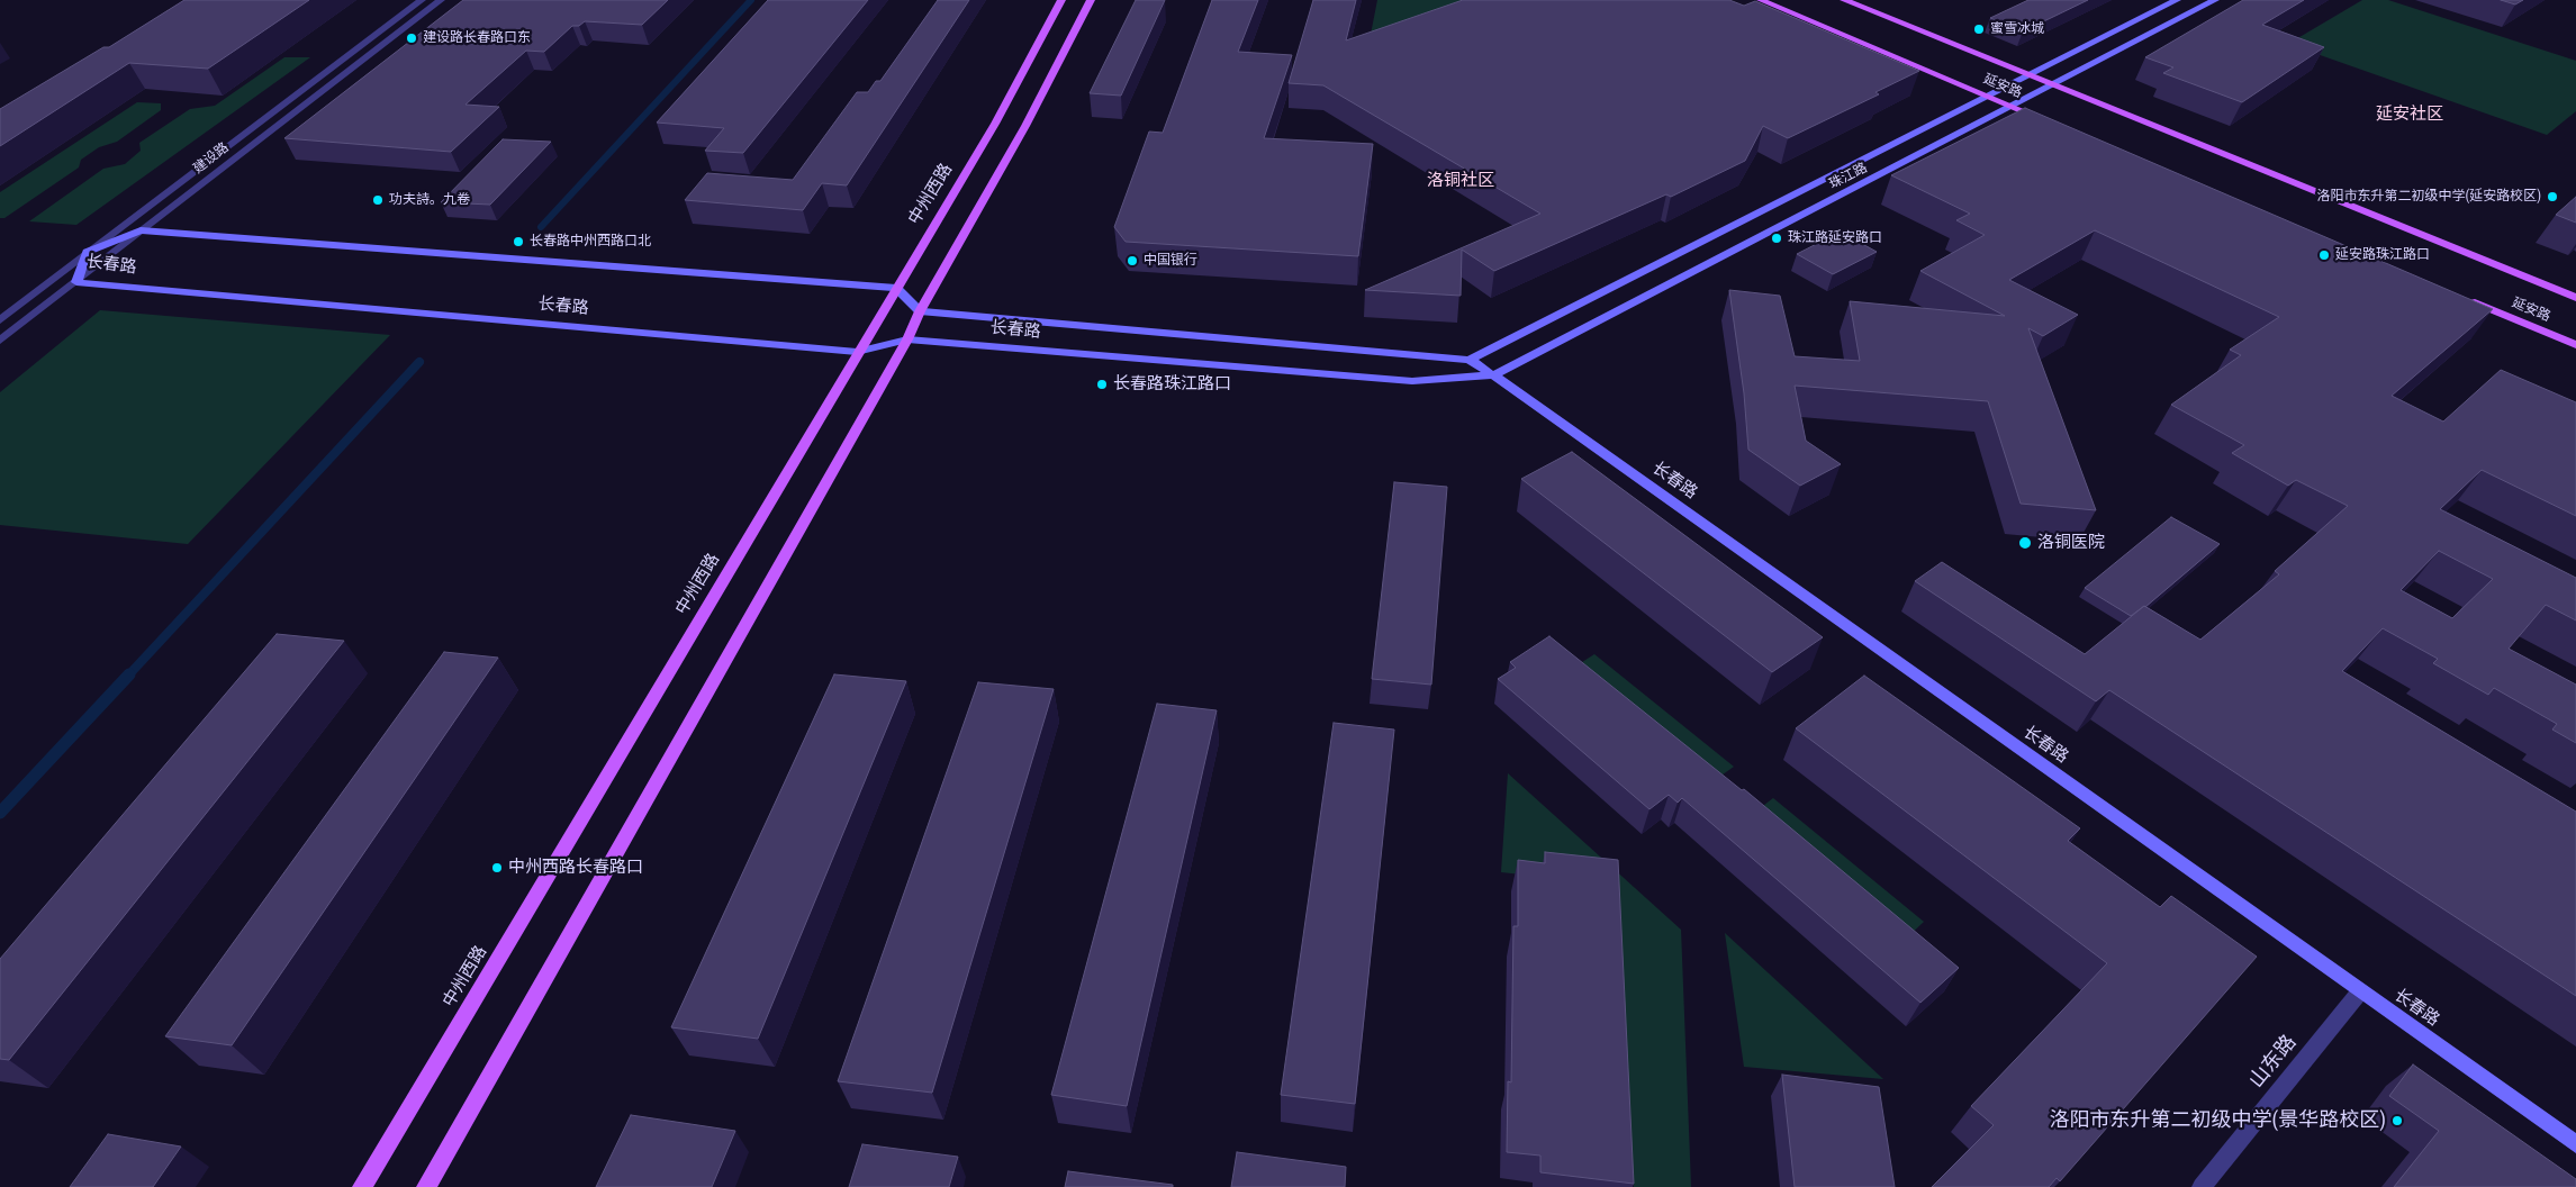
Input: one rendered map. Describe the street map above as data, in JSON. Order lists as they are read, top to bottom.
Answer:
{
  "streets": {
    "main road": [
      "延安路",
      "珠江路",
      "中州西路",
      "长春路"
    ],
    "street": ["建设路", "山东路"]
  },
  "crossings": [
    ["延安路", "珠江路"],
    ["建设路", "长春路"],
    ["珠江路", "长春路"],
    ["中州西路", "长春路"],
    ["长春路", "山东路"]
  ],
  "districts": ["延安社区", "洛铜社区"],
  "places": [
    "蜜雪冰城",
    "建设路长春路口东",
    "洛阳市东升第二初级中学(延安路校区)",
    "功夫詩。九卷",
    "珠江路延安路口",
    "长春路中州西路口北",
    "延安路珠江路口",
    "中国银行",
    "长春路珠江路口",
    "洛铜医院",
    "中州西路长春路口",
    "洛阳市东升第二初级中学(景华路校区)"
  ]
}
